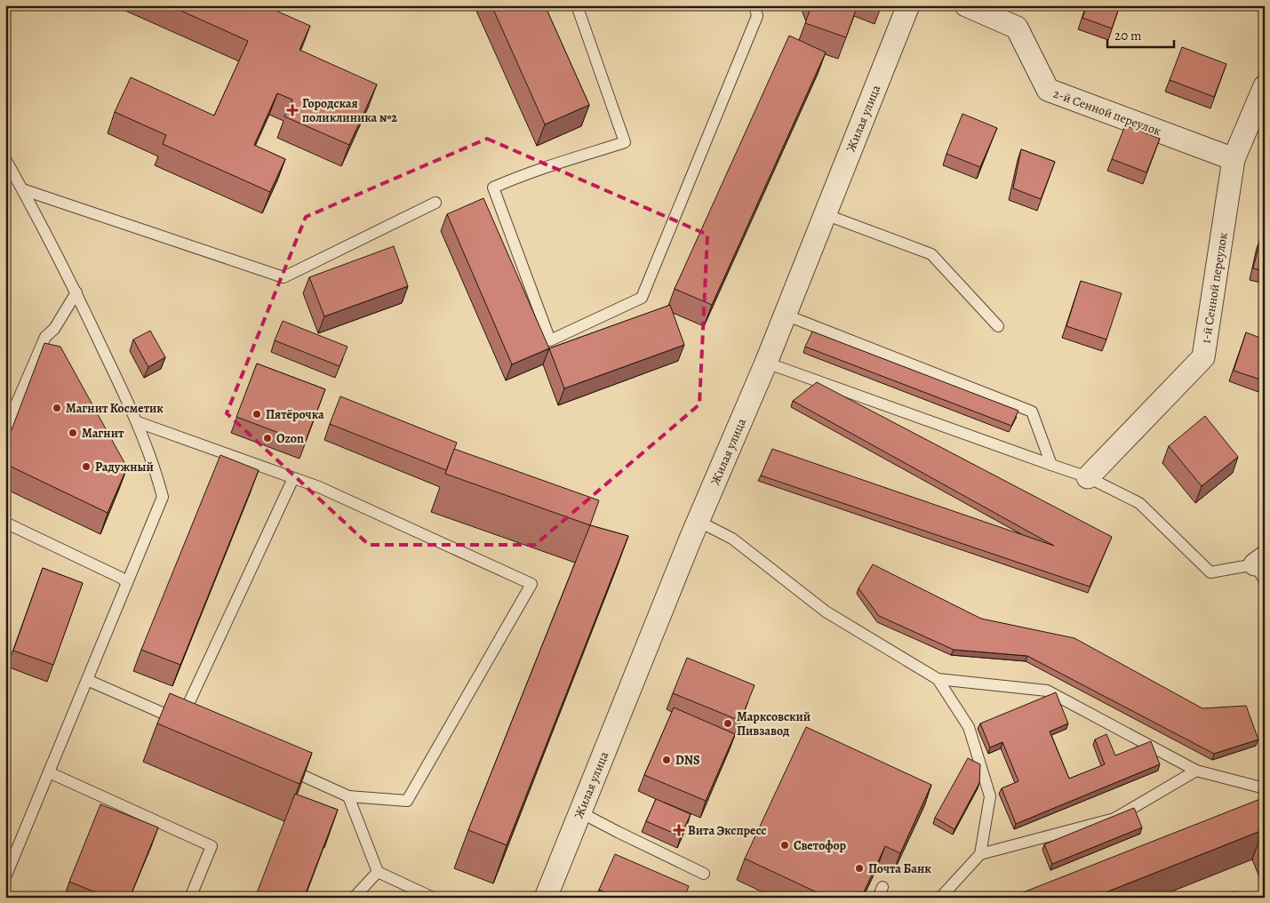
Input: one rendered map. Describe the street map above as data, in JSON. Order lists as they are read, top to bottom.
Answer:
{
  "streets": {
    "street": ["2-й Сенной переулок", "Жилая улица", "1-й Сенной переулок"]
  },
  "crossings": [
    ["2-й Сенной переулок", "1-й Сенной переулок"]
  ],
  "places": {
    "health": ["Городская поликлиника №2", "Вита Экспресс"],
    "other": [
      "Магнит Косметик",
      "Пятёрочка",
      "Магнит",
      "Ozon",
      "Радужный",
      "Марксовский Пивзавод",
      "DNS",
      "Светофор",
      "Почта Банк"
    ]
  },
  "scale_bar": "20 m"
}
